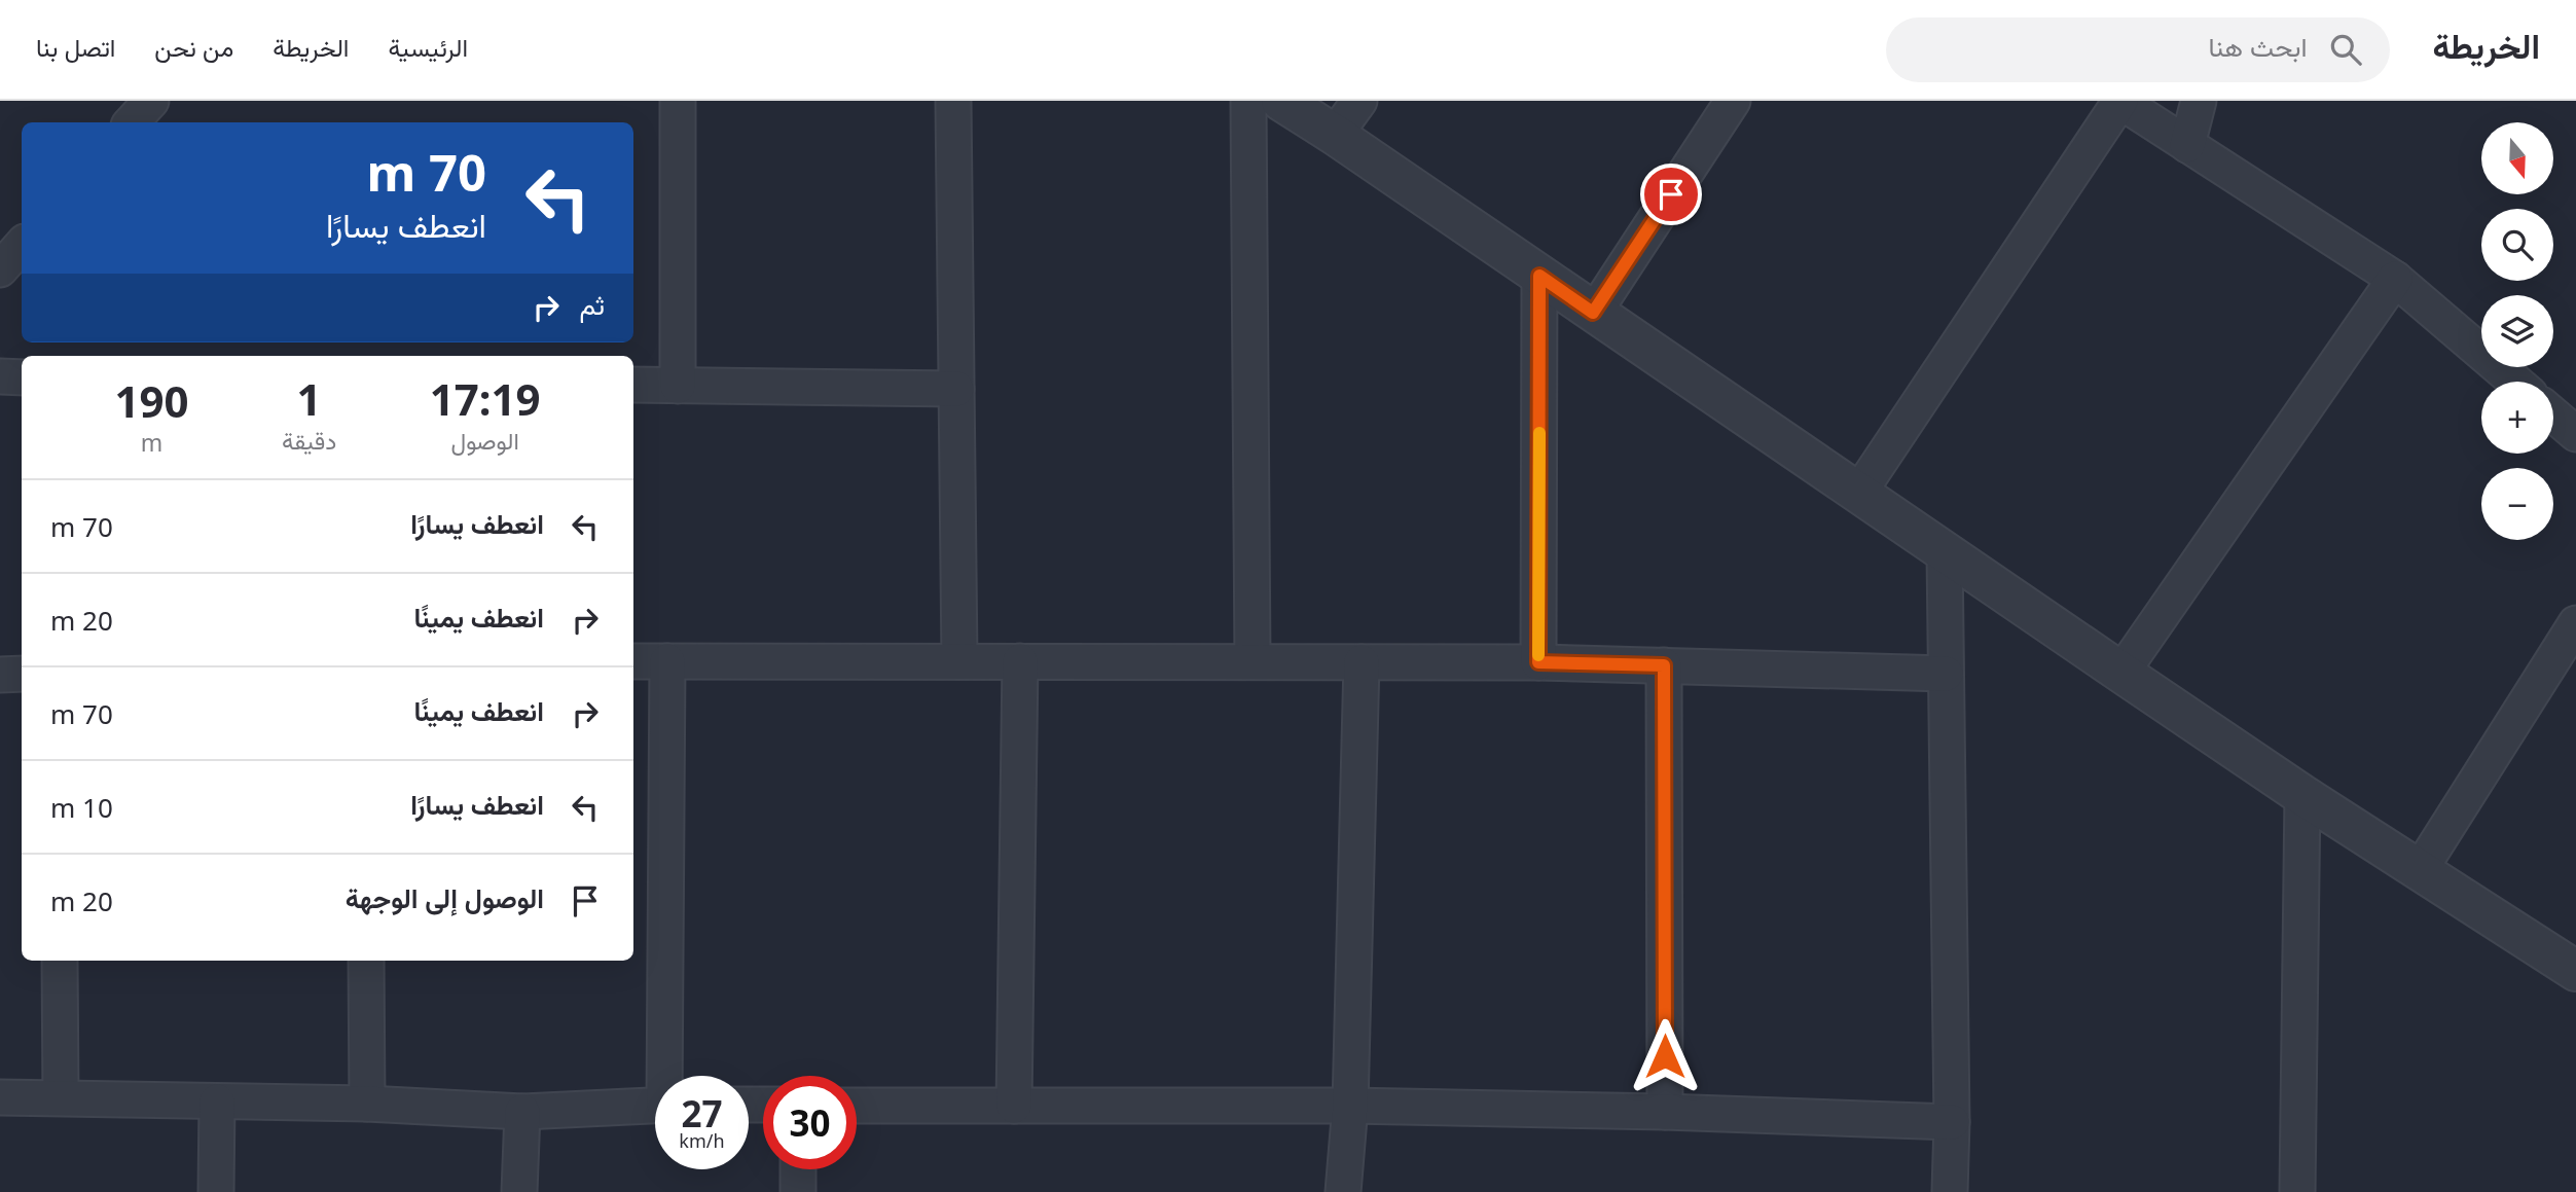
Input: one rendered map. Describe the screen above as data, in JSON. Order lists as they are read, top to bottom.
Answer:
{
  "north": "bottom",
  "page": {
    "header": "الخريطة",
    "search": "ابحث هنا",
    "nav": [
      "الرئيسية",
      "الخريطة",
      "من نحن",
      "اتصل بنا"
    ],
    "map_buttons": ["+", "−"],
    "turn": ["70 m", "انعطف يسارًا"],
    "then": "ثم",
    "eta": [
      "17:19",
      "الوصول",
      "1",
      "دقيقة",
      "190",
      "m"
    ],
    "list": [
      {
        "name": "انعطف يسارًا",
        "value": "70 m"
      },
      {
        "name": "انعطف يمينًا",
        "value": "20 m"
      },
      {
        "name": "انعطف يمينًا",
        "value": "70 m"
      },
      {
        "name": "انعطف يسارًا",
        "value": "10 m"
      },
      {
        "name": "الوصول إلى الوجهة",
        "value": "20 m"
      }
    ],
    "speed": "27 km/h",
    "limit": "30"
  }
}
